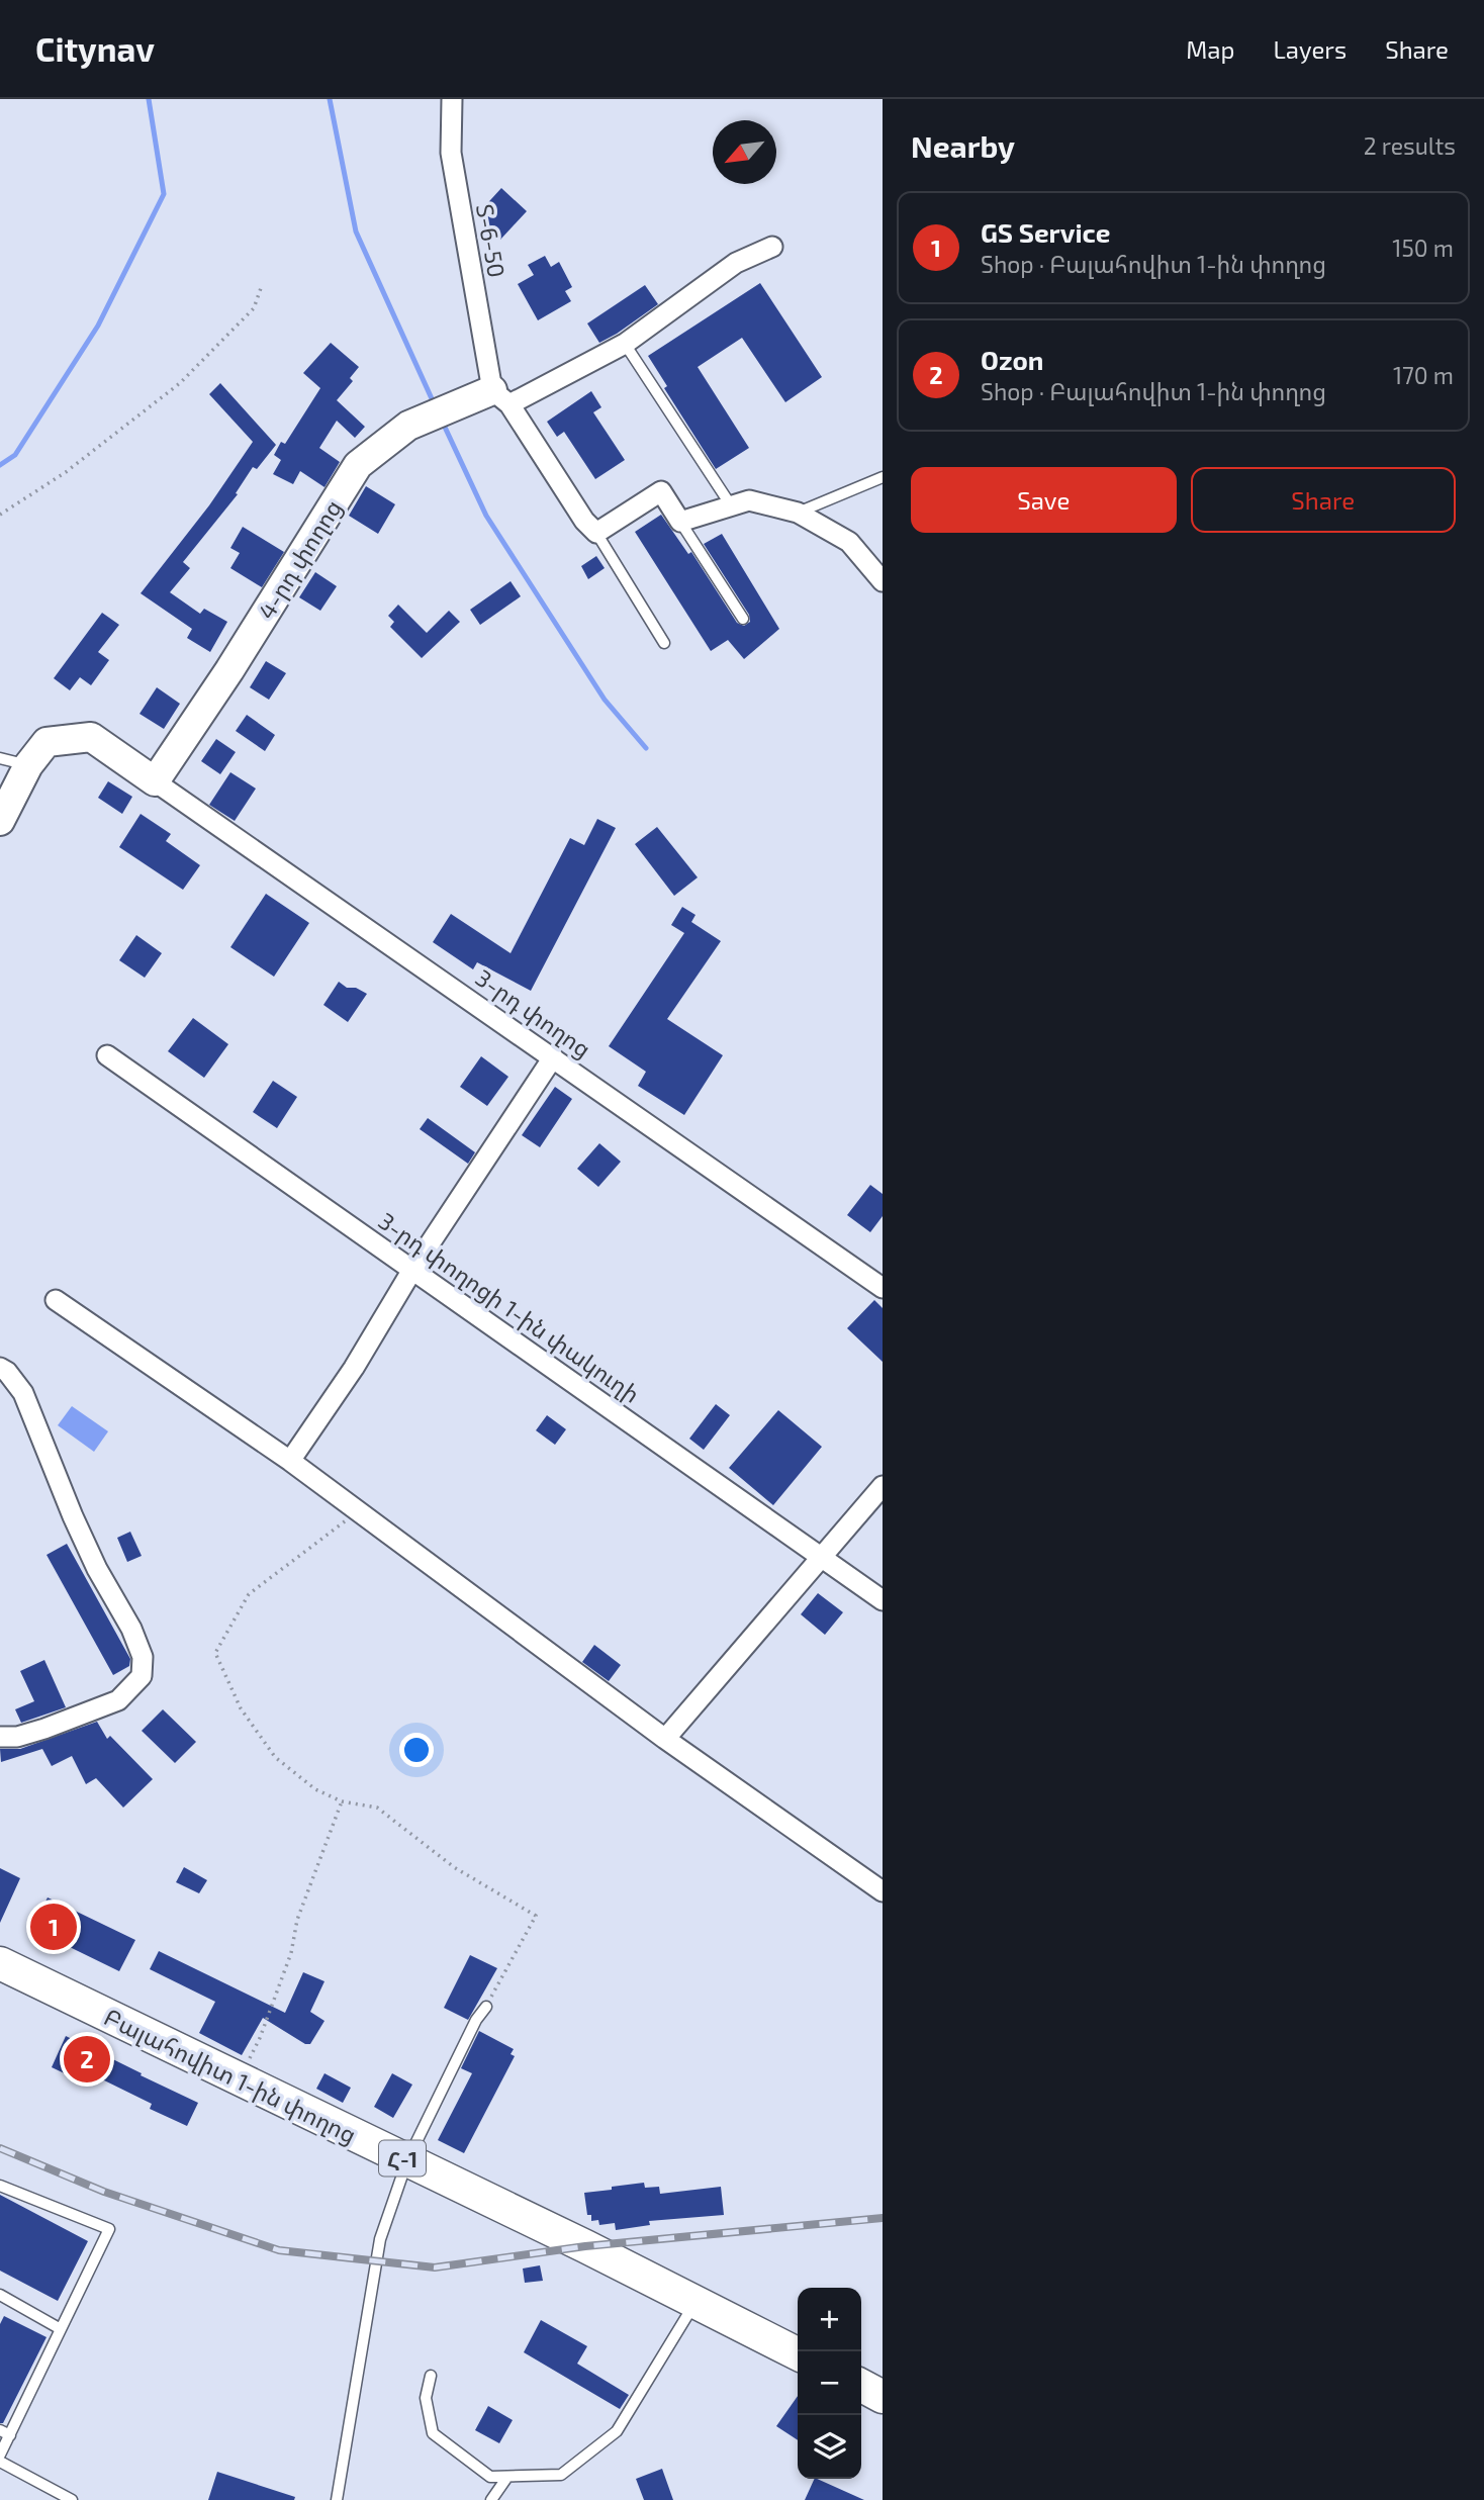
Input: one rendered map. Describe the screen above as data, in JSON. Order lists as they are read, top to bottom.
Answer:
{
  "streets": {
    "main road": ["Բալահովիտ 1-ին փողոց", "Հ-1"],
    "street": [
      "Տ-6-50",
      "4-րդ փողոց",
      "3-րդ փողոց",
      "3-րդ փողոցի 1-ին փակուղի"
    ]
  },
  "crossings": [
    ["Տ-6-50", "4-րդ փողոց"],
    ["4-րդ փողոց", "3-րդ փողոց"]
  ],
  "north": "bottom left",
  "page": {
    "header": "Citynav",
    "nav": ["Map", "Layers", "Share"],
    "heading": ["Nearby", "2 results"],
    "list": [
      {
        "mark": "1",
        "name": "GS Service",
        "note": "Shop · Բալահովիտ 1-ին փողոց",
        "value": "150 m"
      },
      {
        "mark": "2",
        "name": "Ozon",
        "note": "Shop · Բալահովիտ 1-ին փողոց",
        "value": "170 m"
      }
    ],
    "buttons": ["Save", "Share"],
    "pins": ["1", "2"],
    "map_buttons": ["+", "−"]
  }
}
